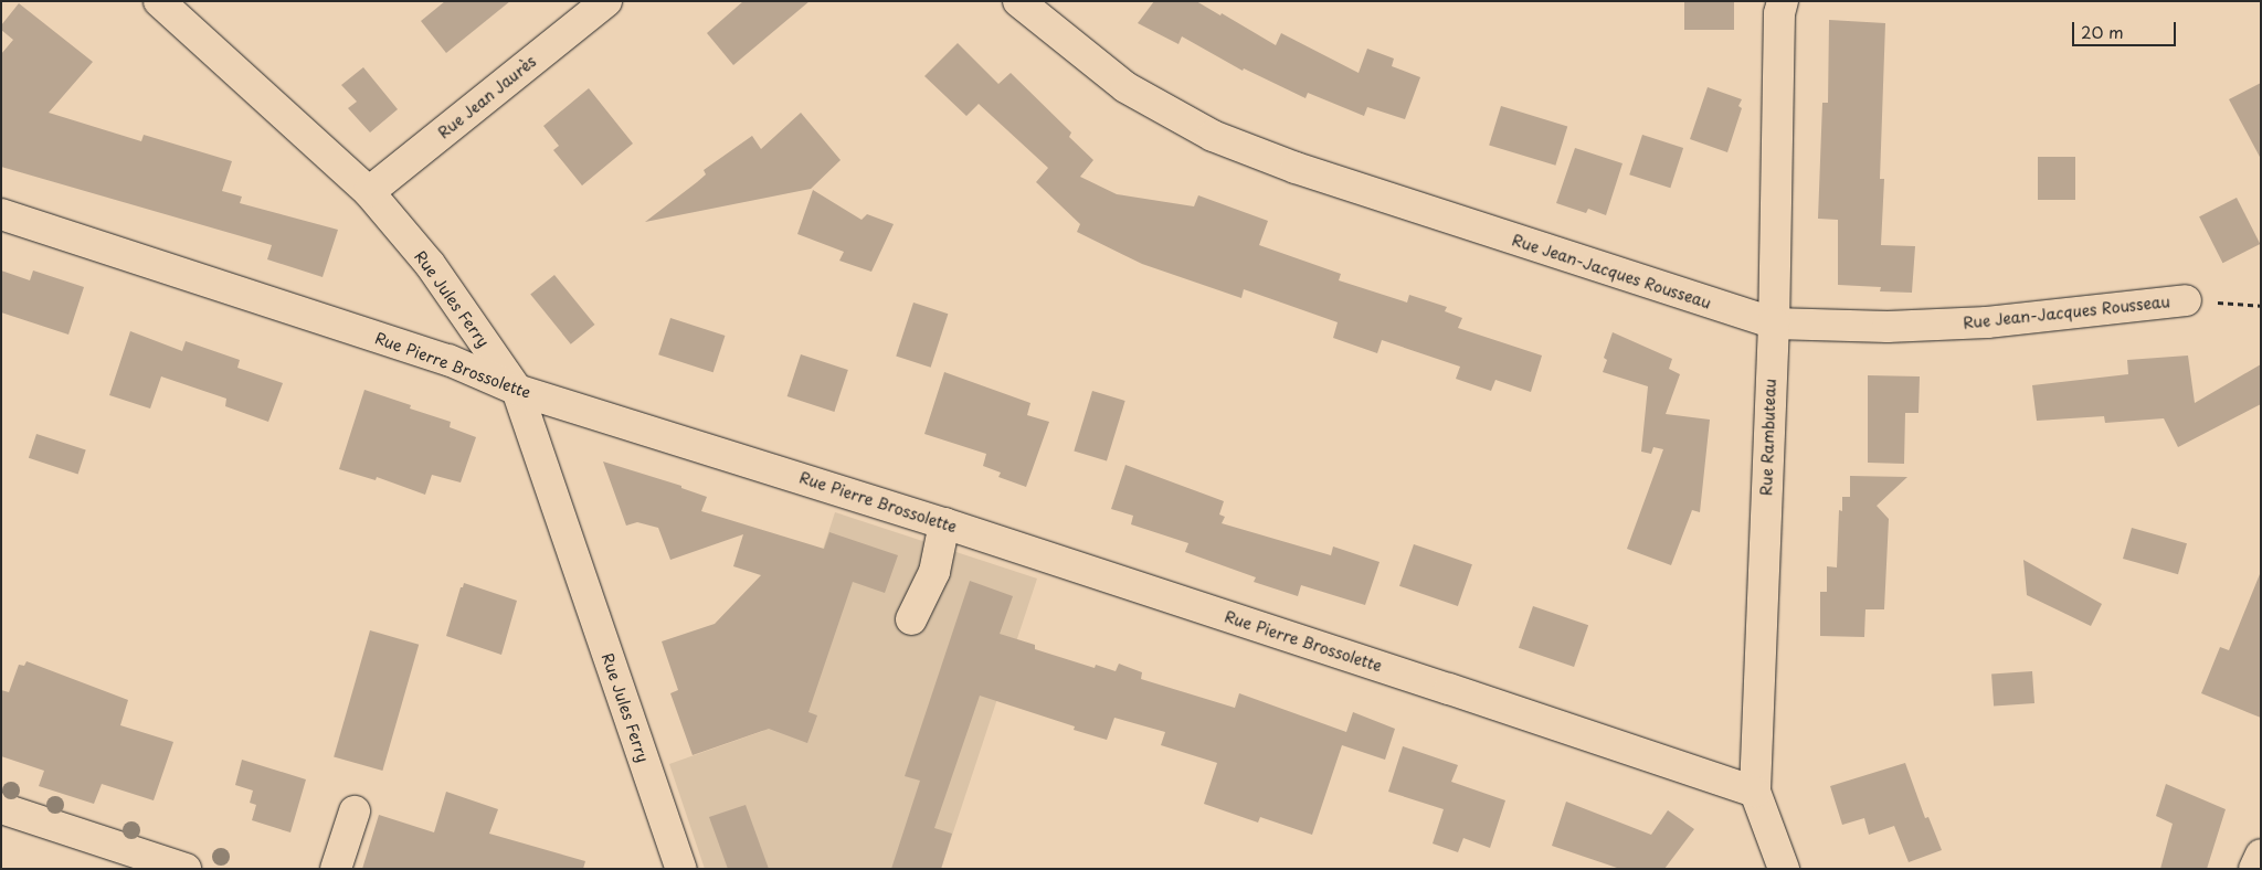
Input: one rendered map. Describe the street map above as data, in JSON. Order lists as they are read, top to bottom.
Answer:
{
  "streets": {
    "street": [
      "Rue Jean Jaurès",
      "Rue Jean-Jacques Rousseau",
      "Rue Jules Ferry",
      "Rue Pierre Brossolette",
      "Rue Rambuteau"
    ]
  },
  "crossings": [
    ["Rue Jean Jaurès", "Rue Jules Ferry"],
    ["Rue Jean-Jacques Rousseau", "Rue Rambuteau"],
    ["Rue Jules Ferry", "Rue Pierre Brossolette"],
    ["Rue Pierre Brossolette", "Rue Rambuteau"]
  ],
  "scale_bar": "20 m"
}
